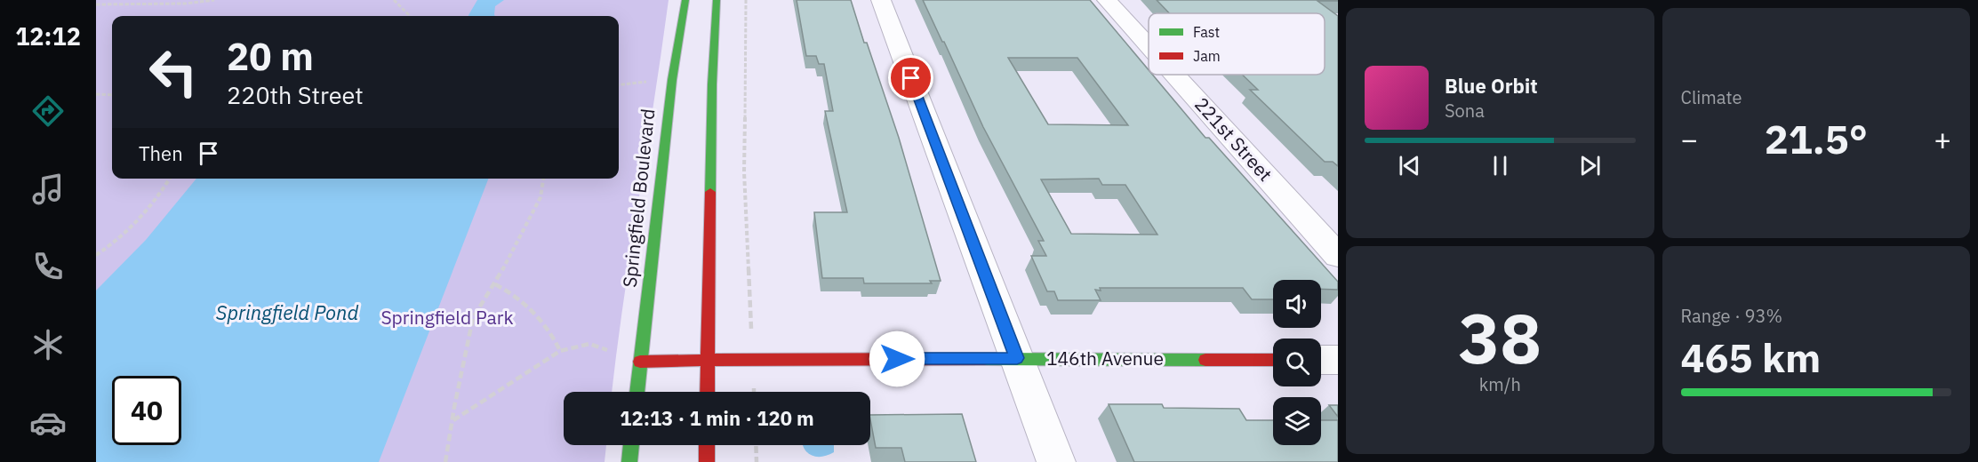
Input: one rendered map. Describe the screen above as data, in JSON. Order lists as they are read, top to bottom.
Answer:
{
  "streets": {
    "street": ["221st Street", "Springfield Boulevard", "146th Avenue"]
  },
  "crossings": [
    ["Springfield Boulevard", "146th Avenue"]
  ],
  "water": ["Springfield Pond"],
  "parks": ["Springfield Park"],
  "legend": ["Fast", "Jam"],
  "page": {
    "tabs": "12:12",
    "tile": [
      "Climate",
      ["38", "km/h"],
      ["Range · 93%", "465 km"]
    ],
    "turn": ["20 m", "220th Street"],
    "song": ["Blue Orbit", "Sona"],
    "heat": ["−", "21.5°", "+"],
    "then": "Then",
    "limit": "40",
    "trip": "12:13 · 1 min · 120 m"
  }
}
